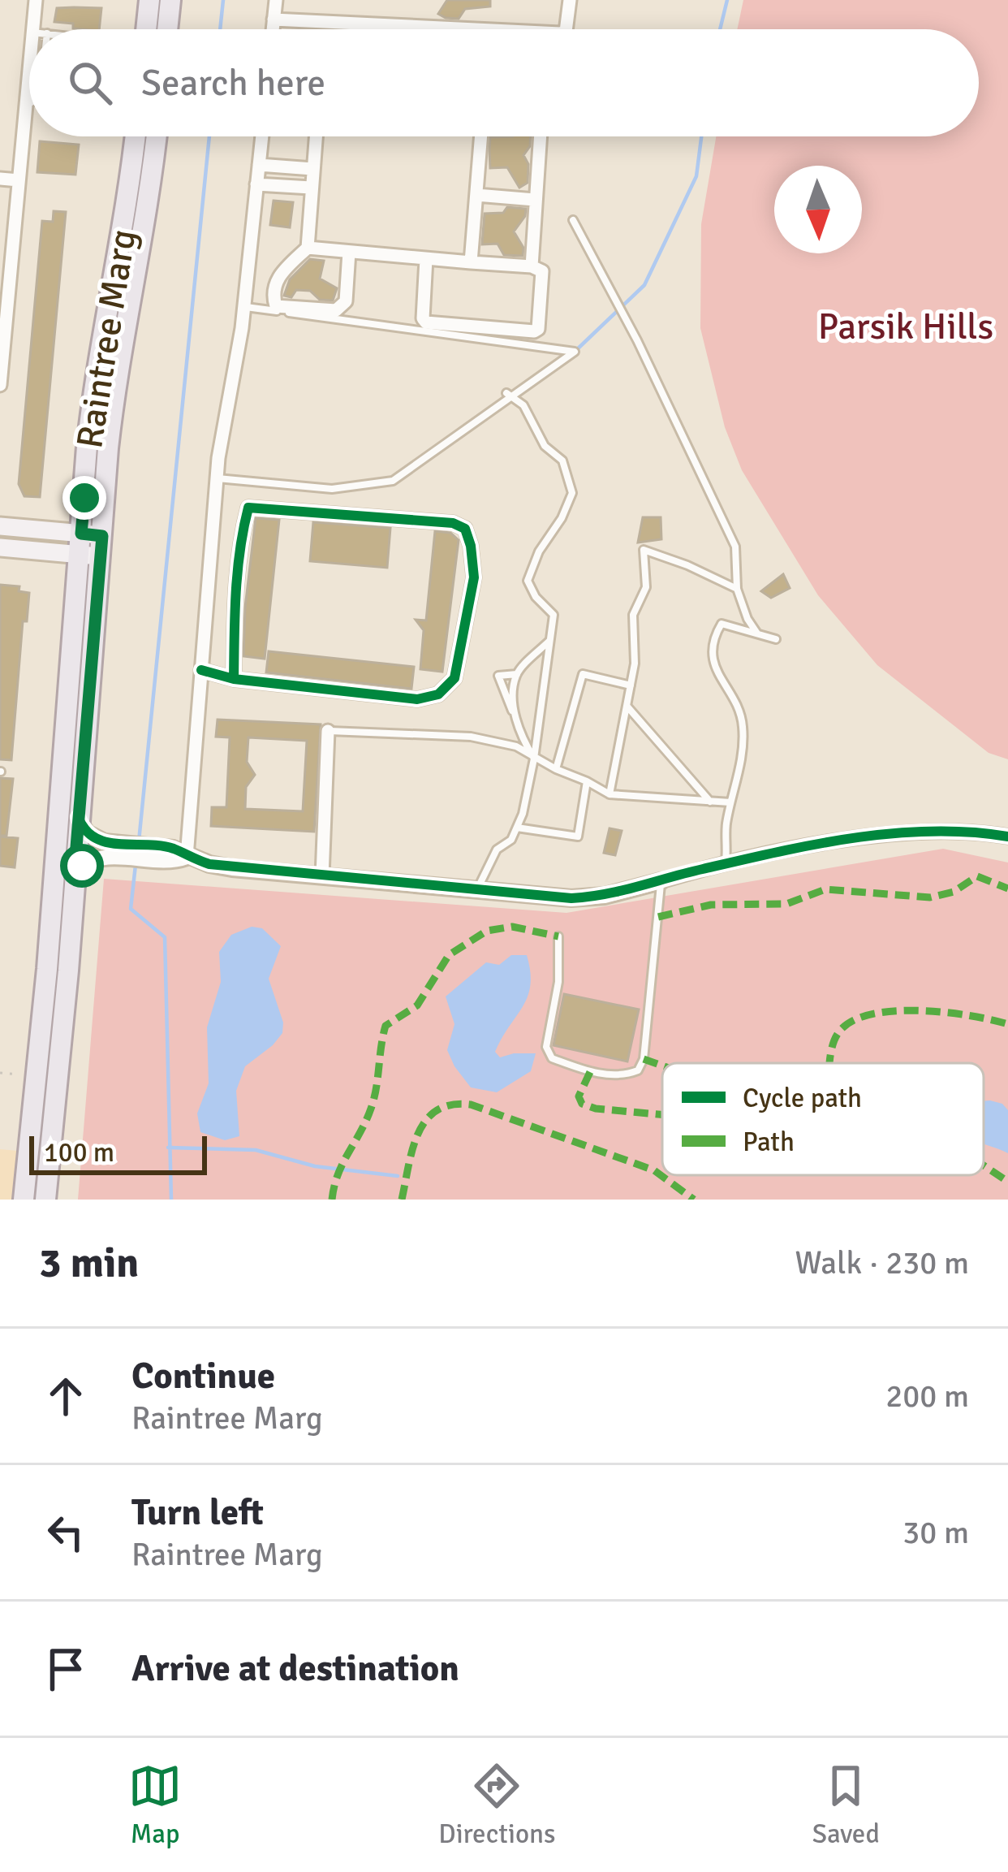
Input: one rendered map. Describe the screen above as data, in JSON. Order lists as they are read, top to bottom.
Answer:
{
  "streets": {
    "main road": ["Raintree Marg"]
  },
  "parks": ["Parsik Hills"],
  "legend": ["Cycle path", "Path"],
  "scale_bar": "100 m",
  "north": "bottom",
  "page": {
    "search": "Search here",
    "scale": "100 m",
    "heading": ["3 min", "Walk · 230 m"],
    "list": [
      ["Continue", "Raintree Marg", "200 m"],
      ["Turn left", "Raintree Marg", "30 m"],
      "Arrive at destination"
    ],
    "nav": ["Map", "Directions", "Saved"]
  }
}
